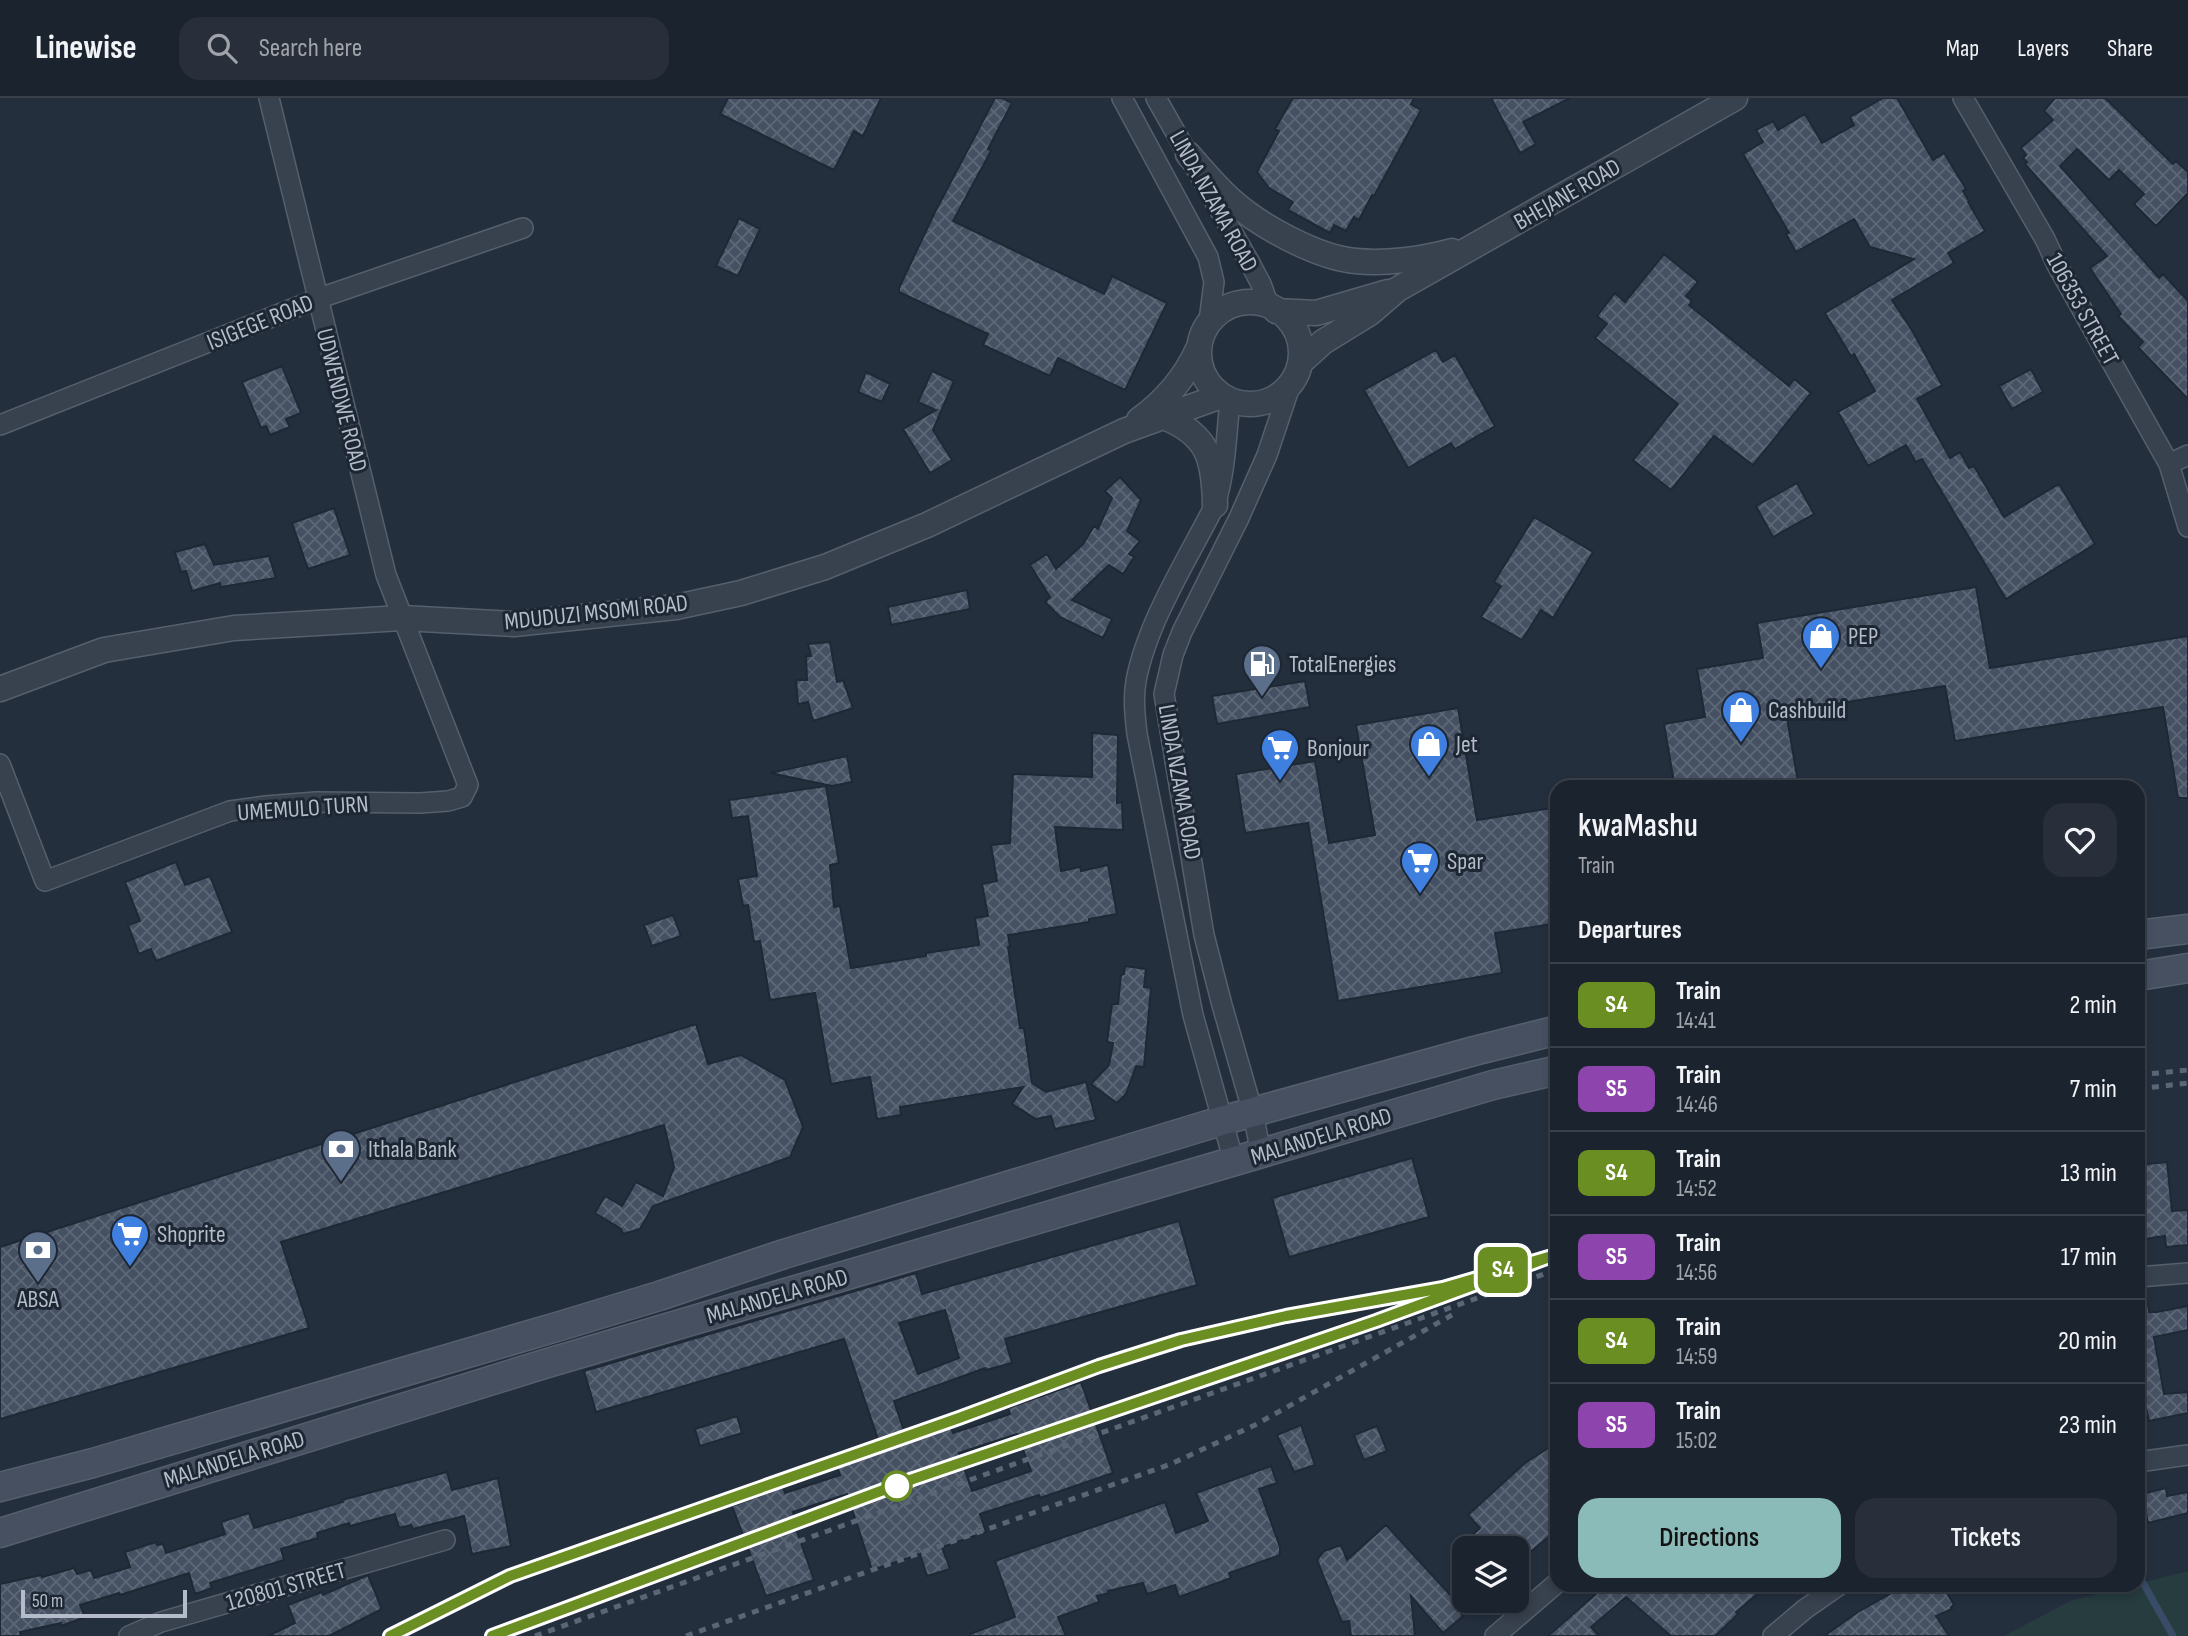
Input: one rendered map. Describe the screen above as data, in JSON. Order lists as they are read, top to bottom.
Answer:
{
  "streets": {
    "main road": ["MALANDELA ROAD"],
    "street": [
      "BHEJANE ROAD",
      "LINDA NZAMA ROAD",
      "106353 STREET",
      "ISIGEGE ROAD",
      "UDWENDWE ROAD",
      "MDUDUZI MSOMI ROAD",
      "UMEMULO TURN",
      "120801 STREET"
    ]
  },
  "crossings": [
    ["BHEJANE ROAD", "LINDA NZAMA ROAD"],
    ["BHEJANE ROAD", "MDUDUZI MSOMI ROAD"],
    ["LINDA NZAMA ROAD", "MDUDUZI MSOMI ROAD"],
    ["LINDA NZAMA ROAD", "MALANDELA ROAD"],
    ["ISIGEGE ROAD", "UDWENDWE ROAD"],
    ["UDWENDWE ROAD", "MDUDUZI MSOMI ROAD"],
    ["UDWENDWE ROAD", "UMEMULO TURN"],
    ["MDUDUZI MSOMI ROAD", "UMEMULO TURN"]
  ],
  "places": {
    "shop": ["PEP", "Cashbuild", "Jet"],
    "fuel station": ["TotalEnergies"],
    "supermarket": ["Bonjour", "Spar", "Shoprite"],
    "bank": ["Ithala Bank", "ABSA"]
  },
  "scale_bar": "50 m",
  "page": {
    "header": "Linewise",
    "search": "Search here",
    "nav": ["Map", "Layers", "Share"],
    "on_map": "S4",
    "heading": [
      ["kwaMashu", "Train"],
      "Departures"
    ],
    "list": [
      {
        "mark": "S4",
        "name": "Train",
        "note": "14:41",
        "value": "2 min"
      },
      {
        "mark": "S5",
        "name": "Train",
        "note": "14:46",
        "value": "7 min"
      },
      {
        "mark": "S4",
        "name": "Train",
        "note": "14:52",
        "value": "13 min"
      },
      {
        "mark": "S5",
        "name": "Train",
        "note": "14:56",
        "value": "17 min"
      },
      {
        "mark": "S4",
        "name": "Train",
        "note": "14:59",
        "value": "20 min"
      },
      {
        "mark": "S5",
        "name": "Train",
        "note": "15:02",
        "value": "23 min"
      }
    ],
    "buttons": ["Directions", "Tickets"],
    "scale": "50 m"
  }
}
